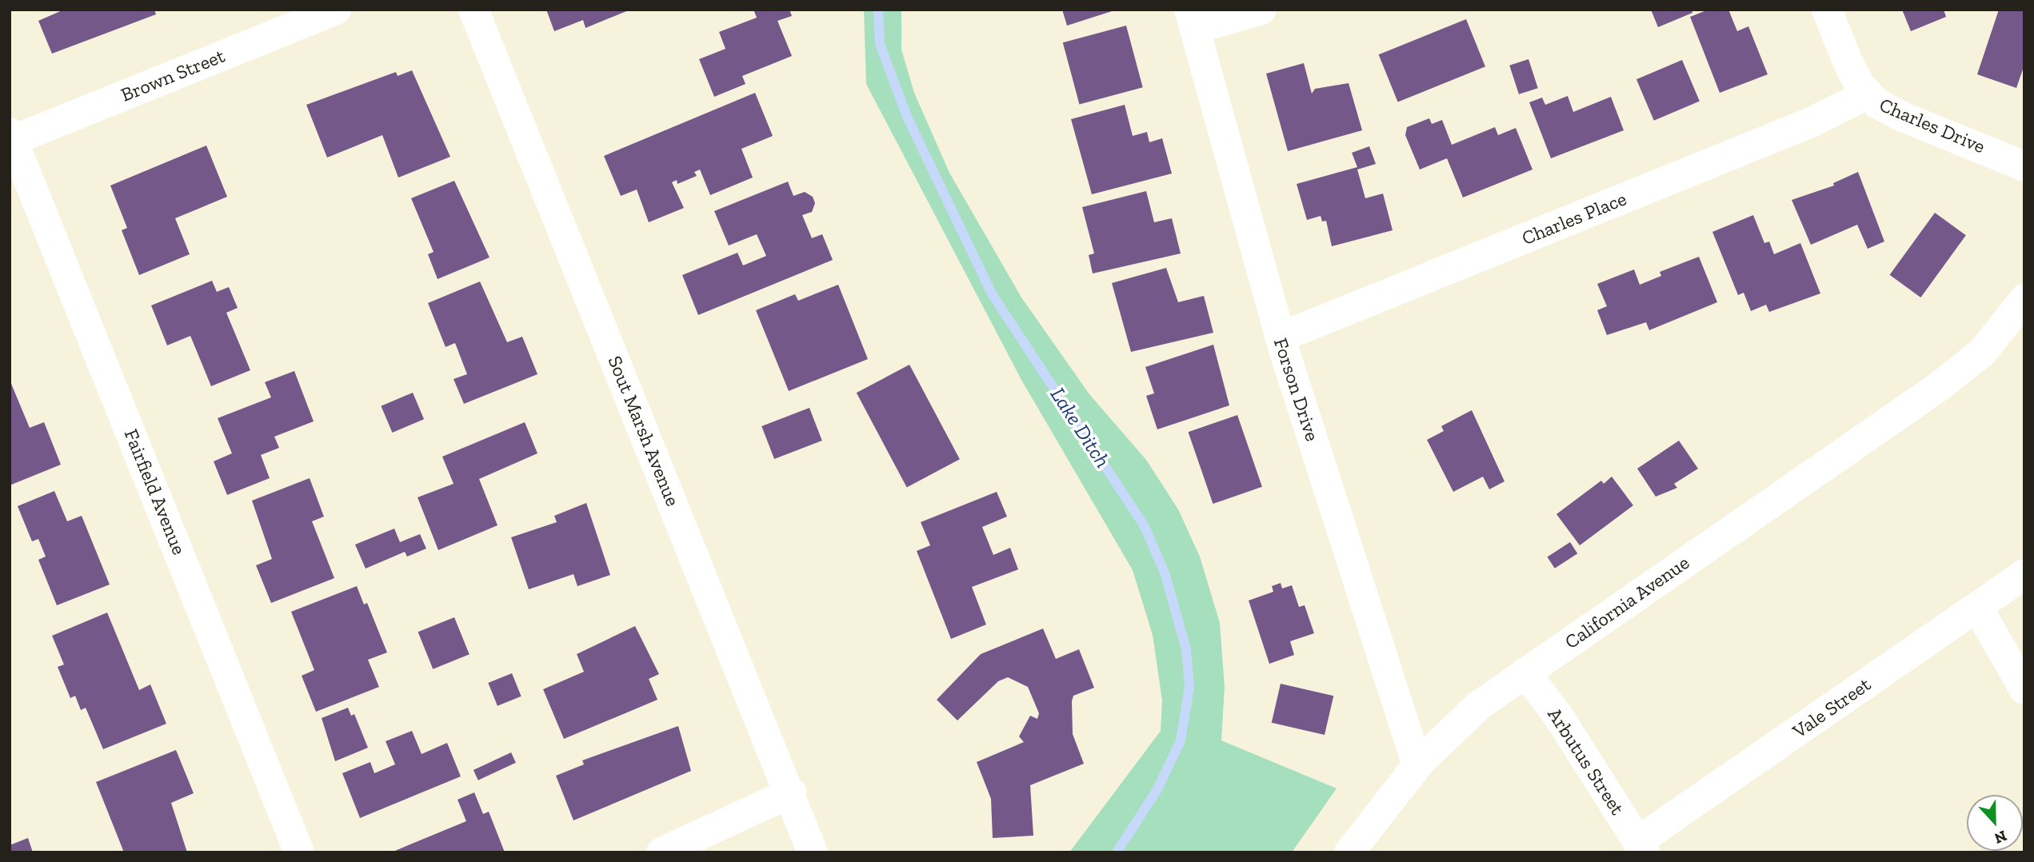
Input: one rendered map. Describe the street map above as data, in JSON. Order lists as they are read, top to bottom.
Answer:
{
  "streets": {
    "street": [
      "Brown Street",
      "Charles Drive",
      "Charles Place",
      "Forson Drive",
      "Sout Marsh Avenue",
      "Fairfield Avenue",
      "California Avenue",
      "Vale Street",
      "Arbutus Street"
    ]
  },
  "crossings": [
    ["Brown Street", "Fairfield Avenue"],
    ["Charles Drive", "Charles Place"],
    ["Charles Place", "Forson Drive"],
    ["Forson Drive", "California Avenue"],
    ["California Avenue", "Arbutus Street"],
    ["Vale Street", "Arbutus Street"]
  ],
  "water": ["Lake Ditch"],
  "north": "bottom"
}
